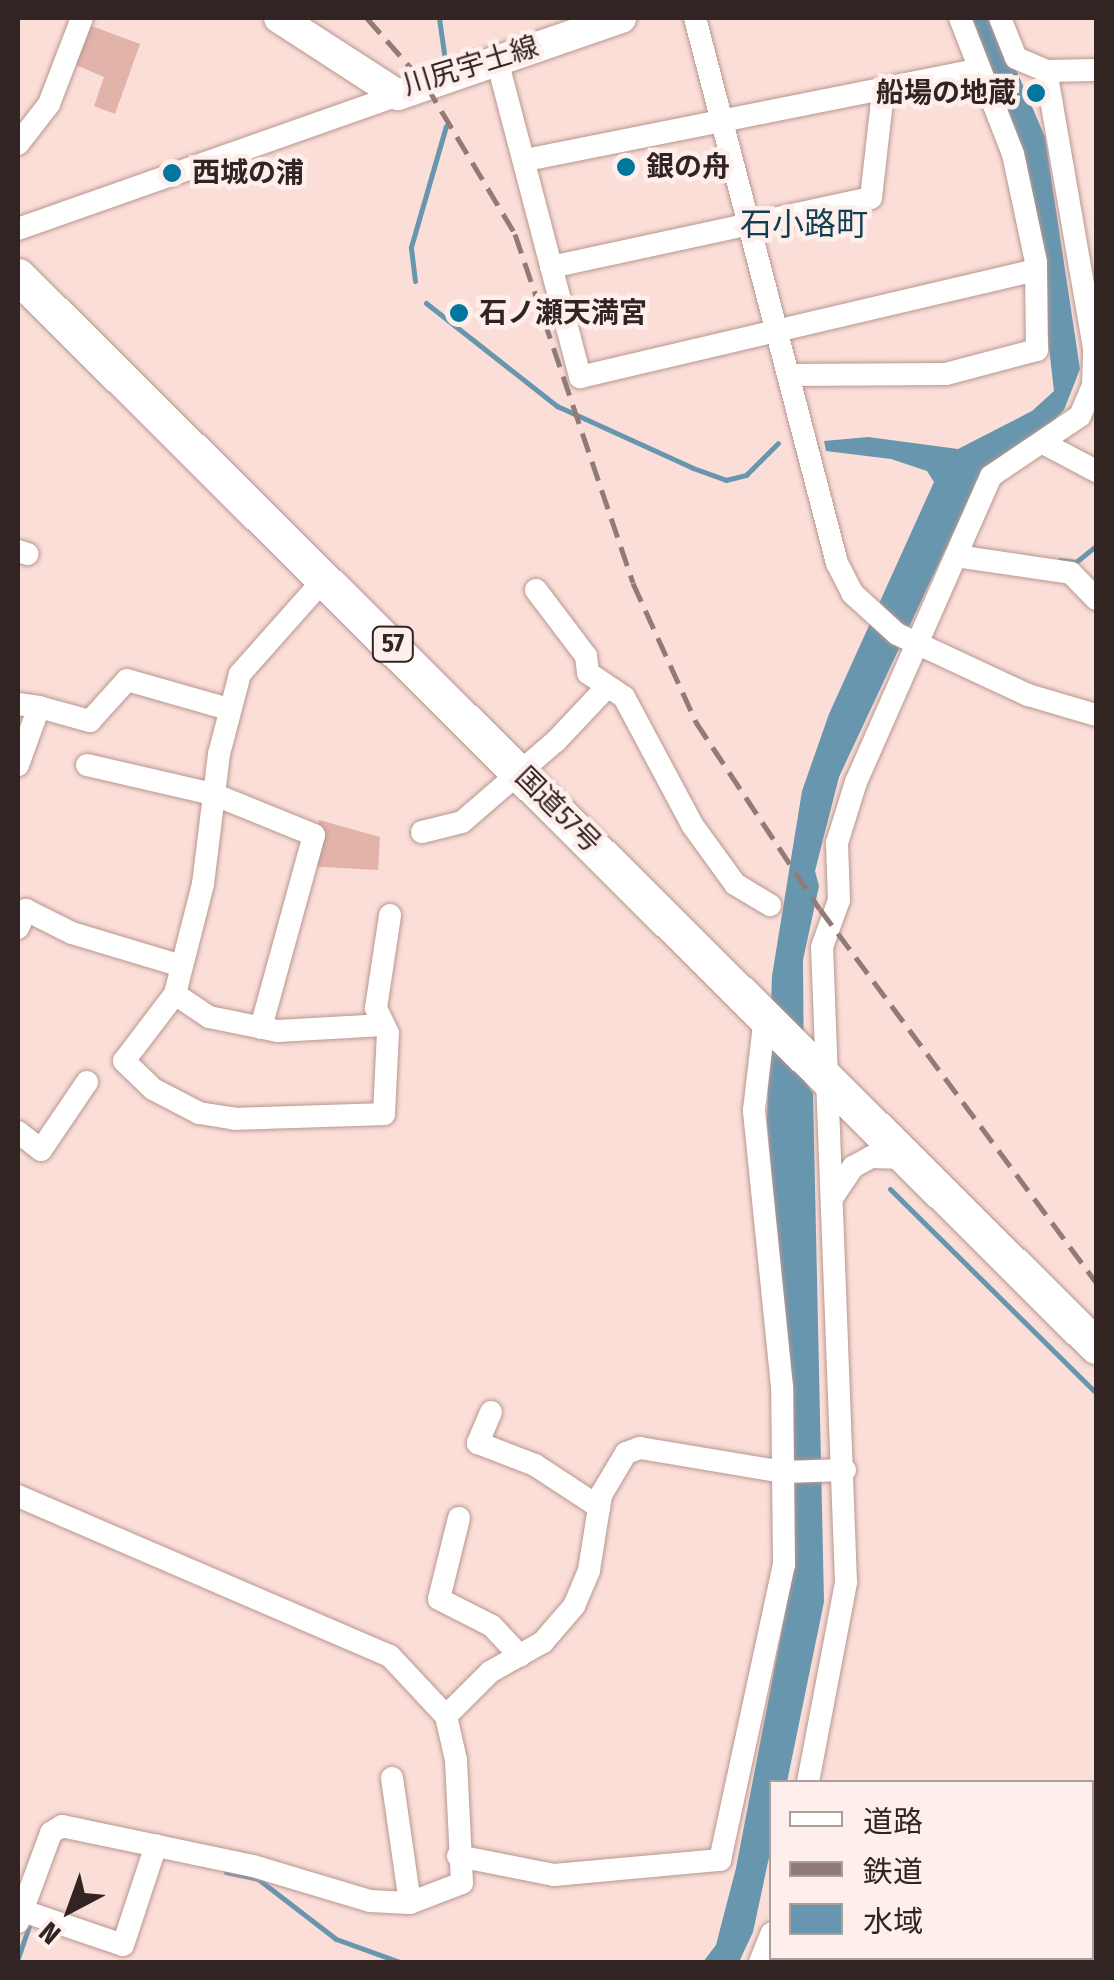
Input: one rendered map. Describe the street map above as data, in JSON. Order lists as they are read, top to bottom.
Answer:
{
  "streets": {
    "highway": ["57", "国道57号"],
    "main road": ["川尻宇土線"]
  },
  "districts": ["石小路町"],
  "places": [
    "船場の地蔵",
    "銀の舟",
    "西城の浦",
    "石ノ瀬天満宮"
  ],
  "legend": ["道路", "鉄道", "水域"],
  "north": "bottom left"
}
